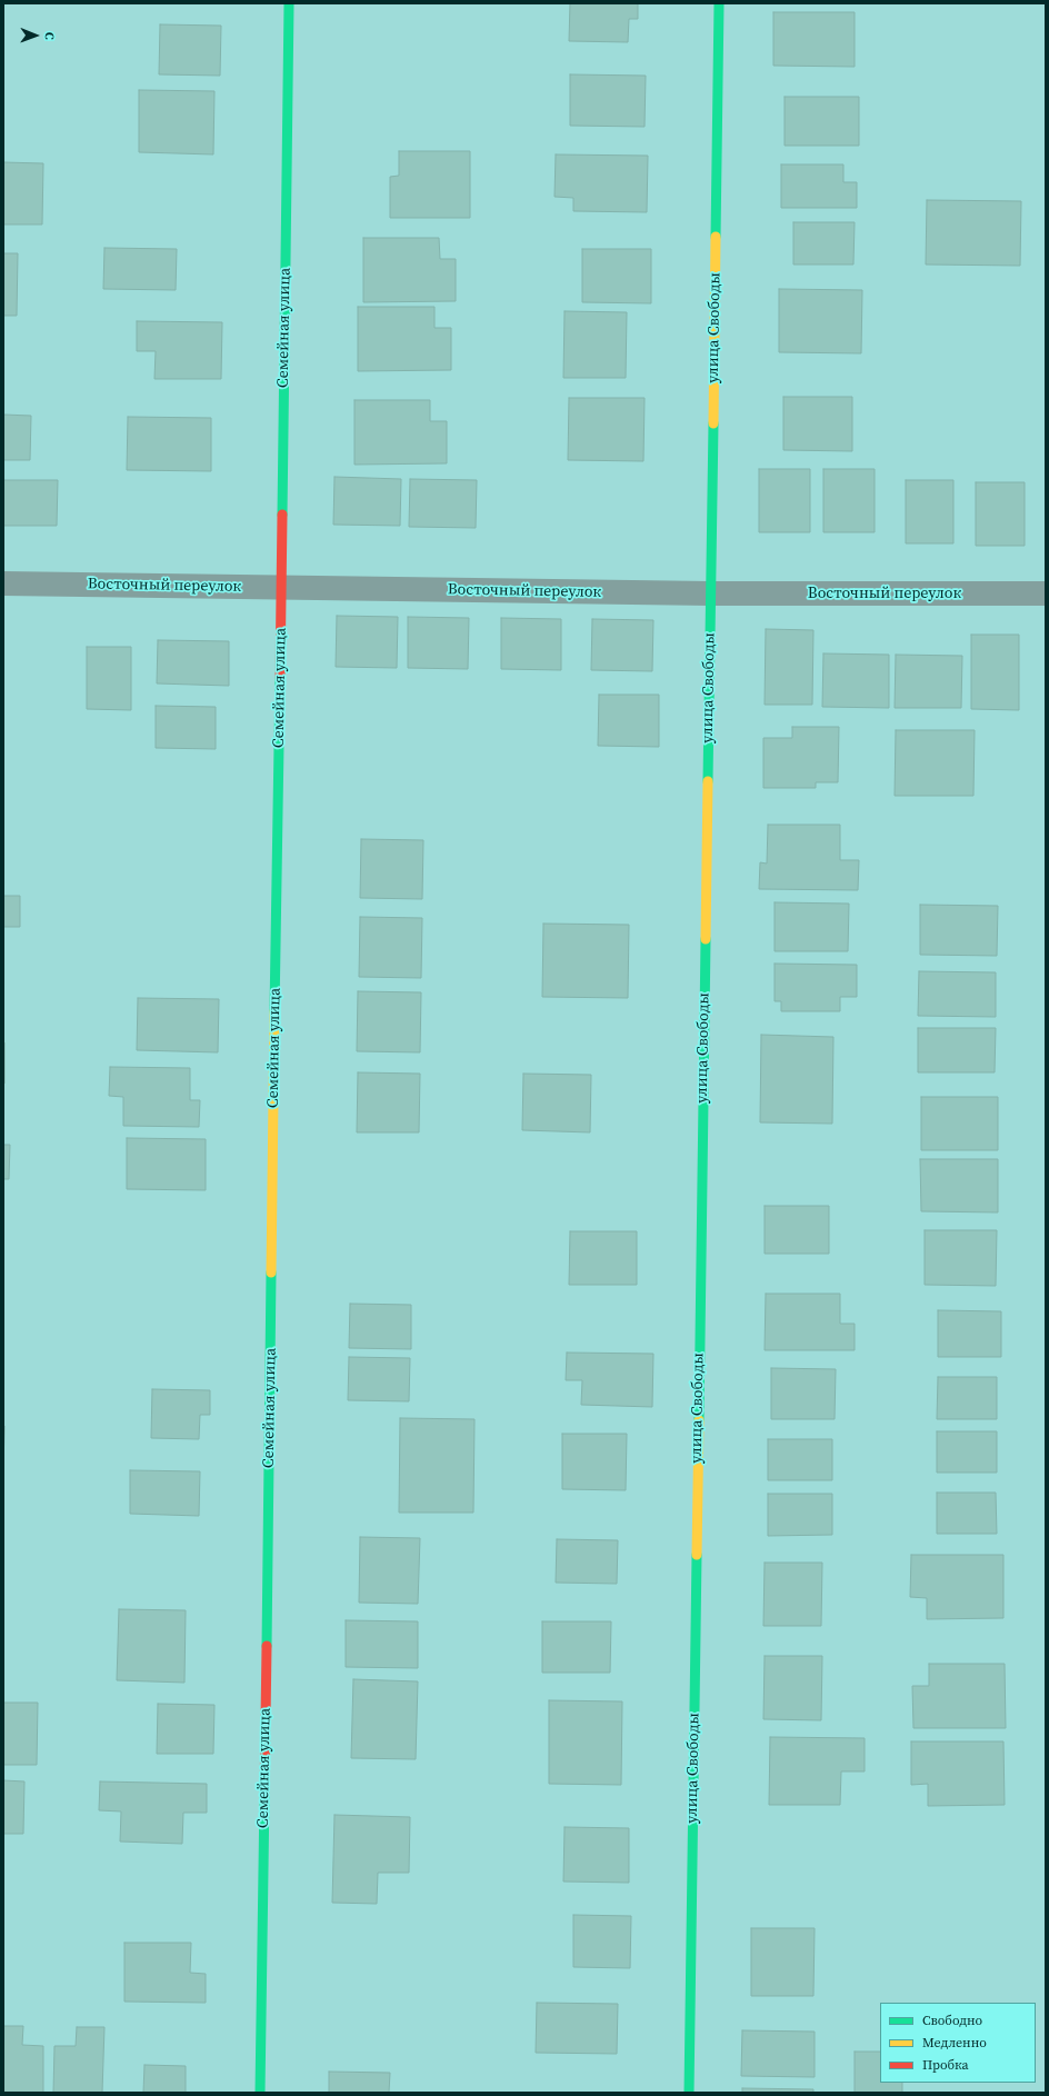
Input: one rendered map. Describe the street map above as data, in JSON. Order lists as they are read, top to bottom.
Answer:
{
  "streets": {
    "street": ["Семейная улица", "улица Свободы", "Восточный переулок"]
  },
  "crossings": [
    ["Семейная улица", "Восточный переулок"],
    ["улица Свободы", "Восточный переулок"]
  ],
  "legend": ["Свободно", "Медленно", "Пробка"],
  "north": "right"
}
